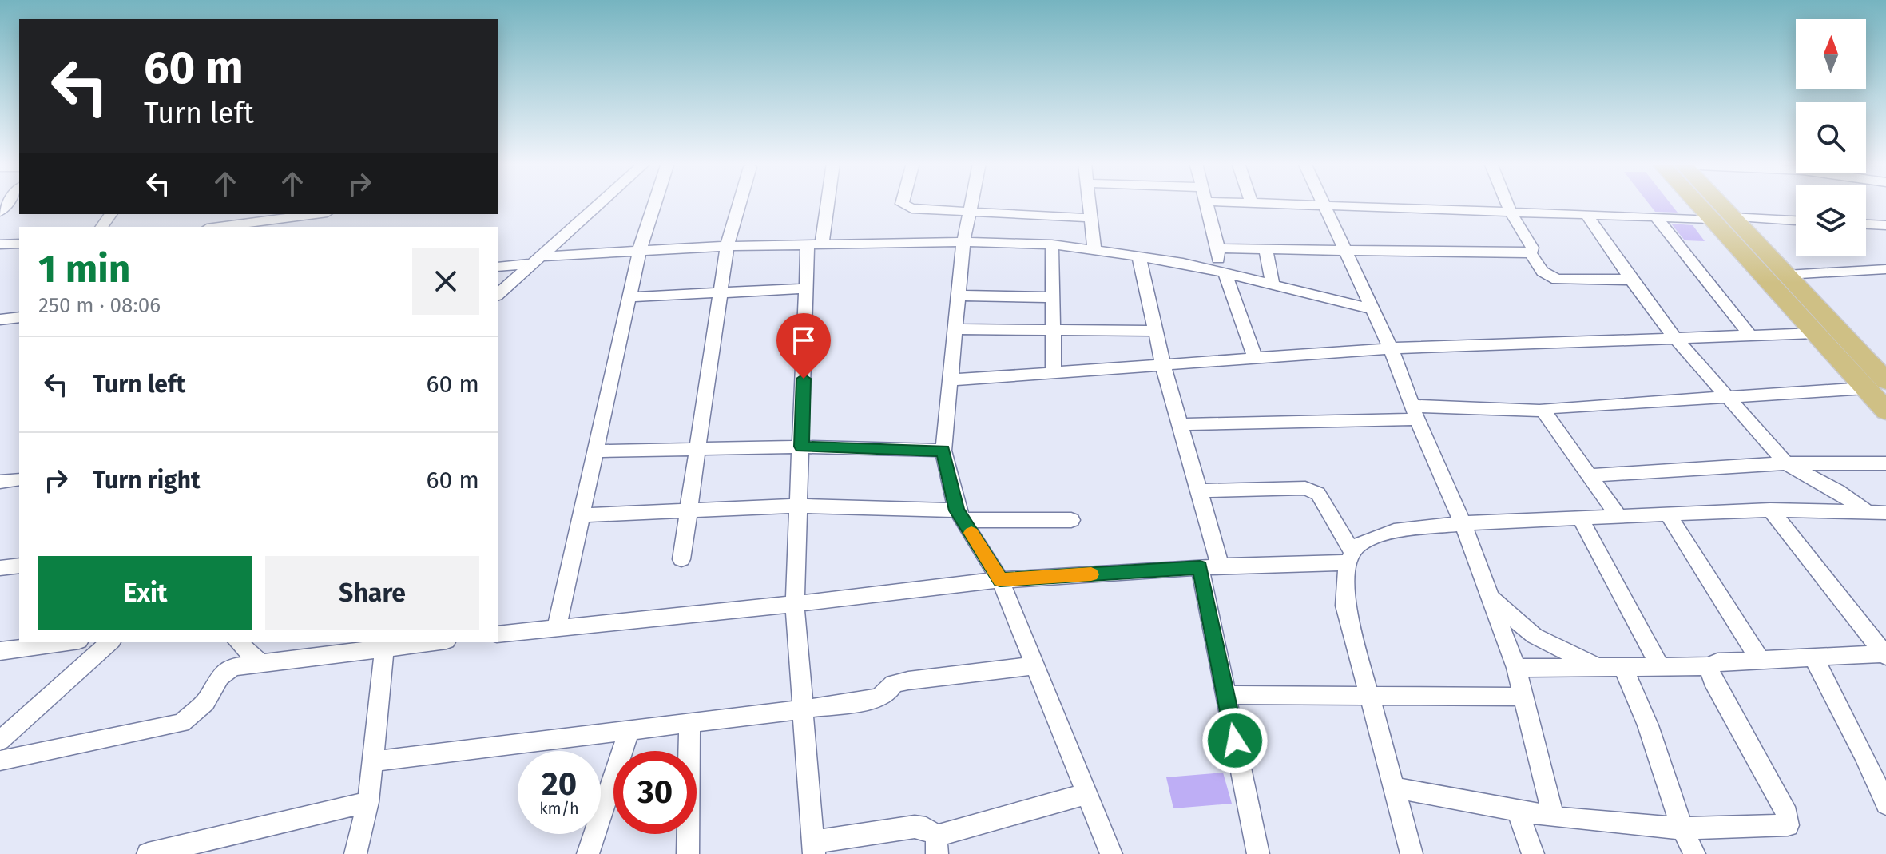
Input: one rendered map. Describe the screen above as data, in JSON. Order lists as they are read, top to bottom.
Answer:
{
  "north": "top",
  "page": {
    "turn": ["60 m", "Turn left"],
    "heading": ["1 min", "250 m · 08:06"],
    "list": [
      {
        "name": "Turn left",
        "value": "60 m"
      },
      {
        "name": "Turn right",
        "value": "60 m"
      }
    ],
    "buttons": ["Exit", "Share"],
    "speed": "20 km/h",
    "limit": "30"
  }
}
